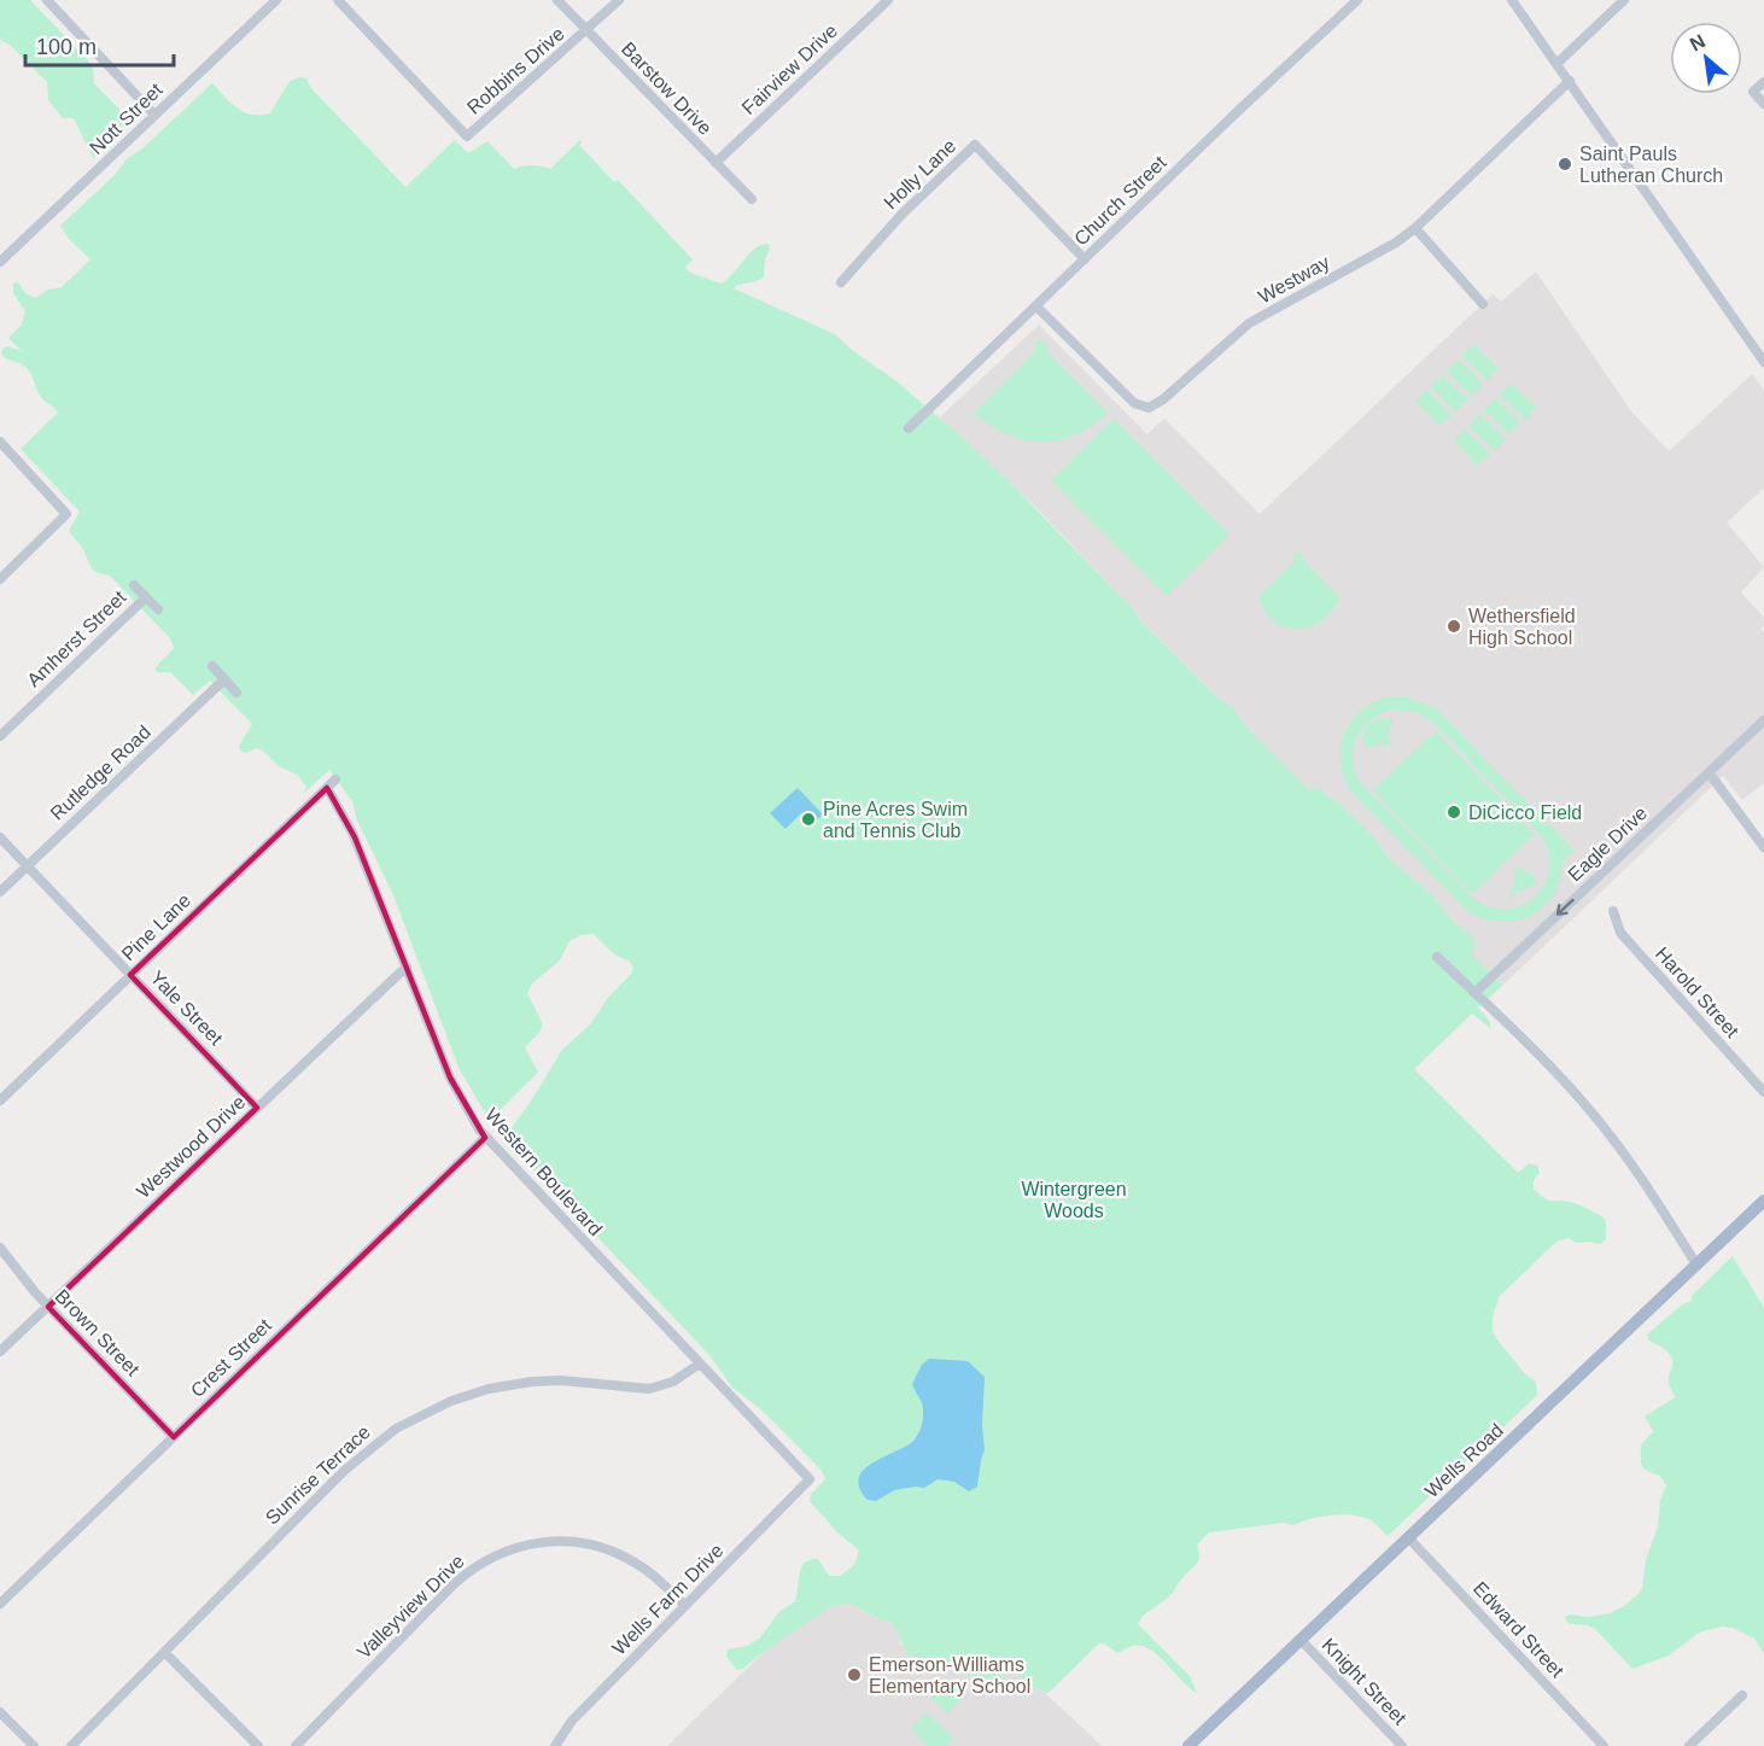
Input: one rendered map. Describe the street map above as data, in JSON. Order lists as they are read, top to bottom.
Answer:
{
  "streets": {
    "main road": ["Wells Road"],
    "street": [
      "Fairview Drive",
      "Robbins Drive",
      "Barstow Drive",
      "Nott Street",
      "Holly Lane",
      "Church Street",
      "Westway",
      "Amherst Street",
      "Rutledge Road",
      "Eagle Drive",
      "Pine Lane",
      "Harold Street",
      "Yale Street",
      "Westwood Drive",
      "Western Boulevard",
      "Brown Street",
      "Crest Street",
      "Sunrise Terrace",
      "Wells Farm Drive",
      "Valleyview Drive",
      "Edward Street",
      "Knight Street"
    ]
  },
  "crossings": [
    ["Fairview Drive", "Barstow Drive"],
    ["Robbins Drive", "Barstow Drive"],
    ["Holly Lane", "Church Street"],
    ["Church Street", "Westway"],
    ["Rutledge Road", "Yale Street"],
    ["Pine Lane", "Yale Street"],
    ["Pine Lane", "Western Boulevard"],
    ["Yale Street", "Westwood Drive"],
    ["Westwood Drive", "Western Boulevard"],
    ["Westwood Drive", "Brown Street"],
    ["Western Boulevard", "Crest Street"],
    ["Western Boulevard", "Sunrise Terrace"],
    ["Western Boulevard", "Wells Farm Drive"],
    ["Brown Street", "Crest Street"],
    ["Wells Road", "Edward Street"],
    ["Wells Road", "Knight Street"],
    ["Wells Farm Drive", "Valleyview Drive"]
  ],
  "one_way": ["Eagle Drive"],
  "parks": ["Wintergreen Woods"],
  "places": [
    "Saint Pauls Lutheran Church",
    "Wethersfield High School",
    "DiCicco Field",
    "Pine Acres Swim and Tennis Club",
    "Emerson-Williams Elementary School"
  ],
  "scale_bar": "100 m",
  "north": "top left"
}
